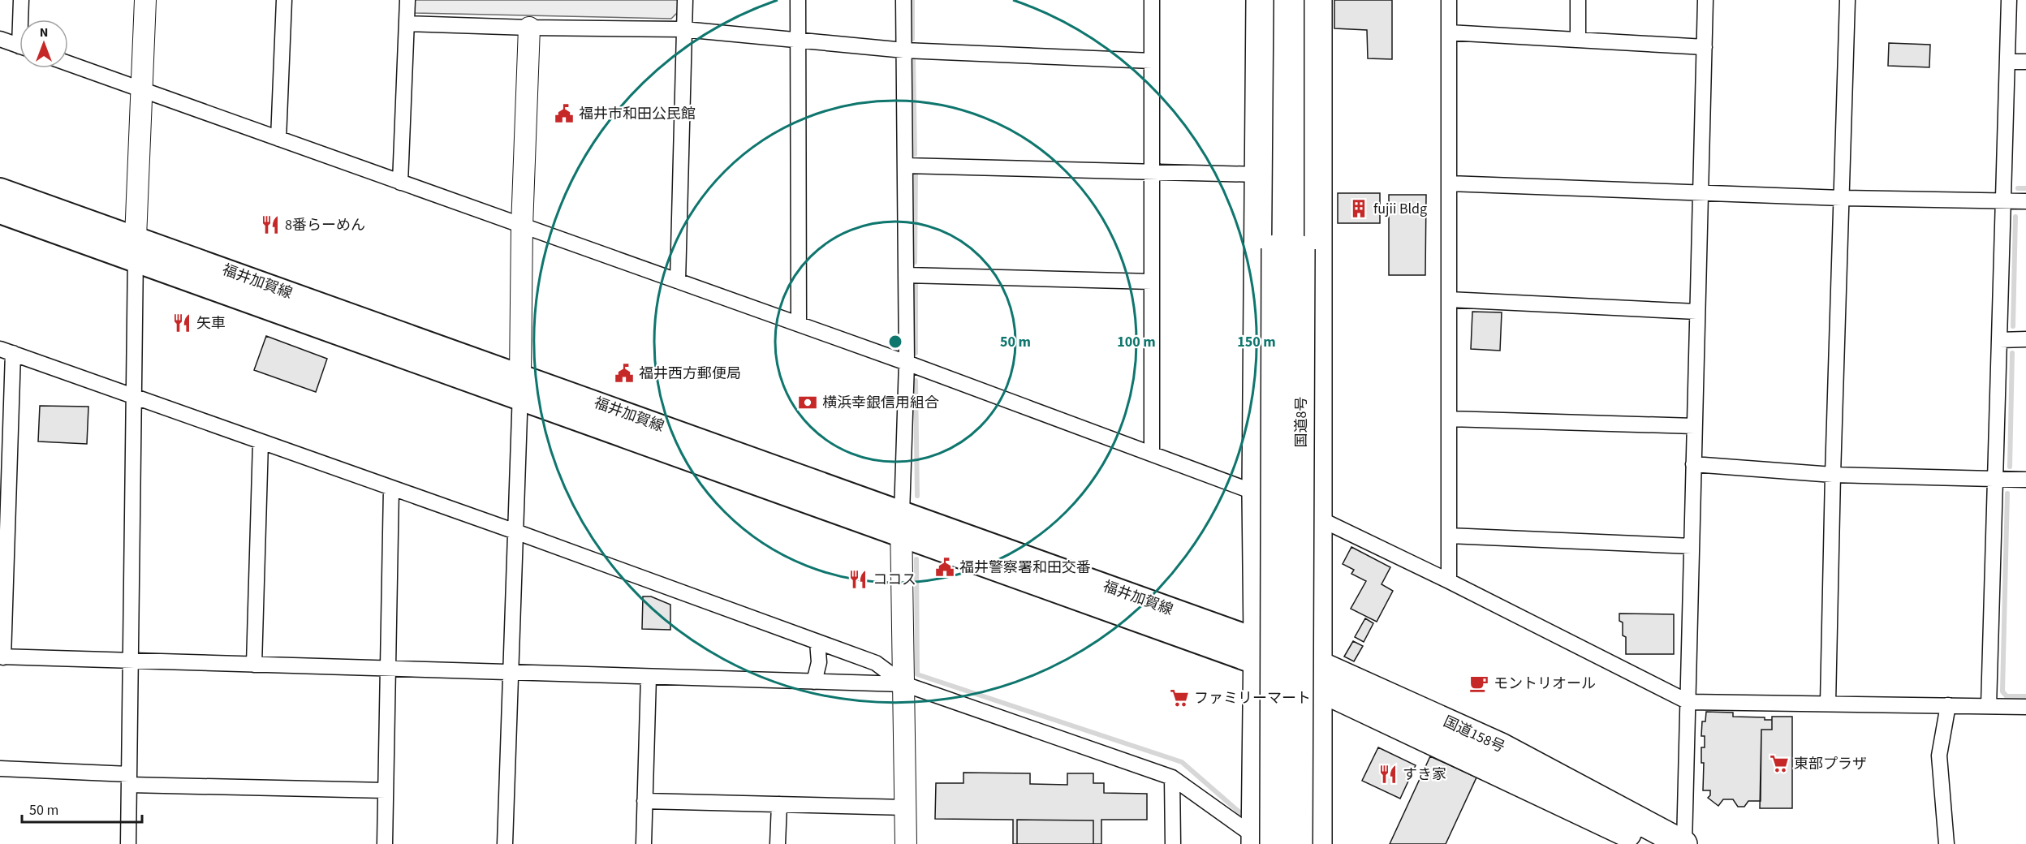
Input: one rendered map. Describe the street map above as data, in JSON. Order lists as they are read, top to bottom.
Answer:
{
  "streets": {
    "highway": ["国道8号", "国道158号"],
    "main road": ["福井加賀線"]
  },
  "crossings": [
    ["福井加賀線", "国道158号"]
  ],
  "places": {
    "public building": ["福井市和田公民館", "福井西方郵便局", "福井警察署和田交番"],
    "building": ["fujii Bldg"],
    "restaurant": [
      "8番らーめん",
      "矢車",
      "ココス",
      "すき家"
    ],
    "bank": ["横浜幸銀信用組合"],
    "cafe": ["モントリオール"],
    "supermarket": ["ファミリーマート", "東部プラザ"]
  },
  "scale_bar": "50 m",
  "north": "top",
  "rings": ["50 m", "100 m", "150 m"]
}
